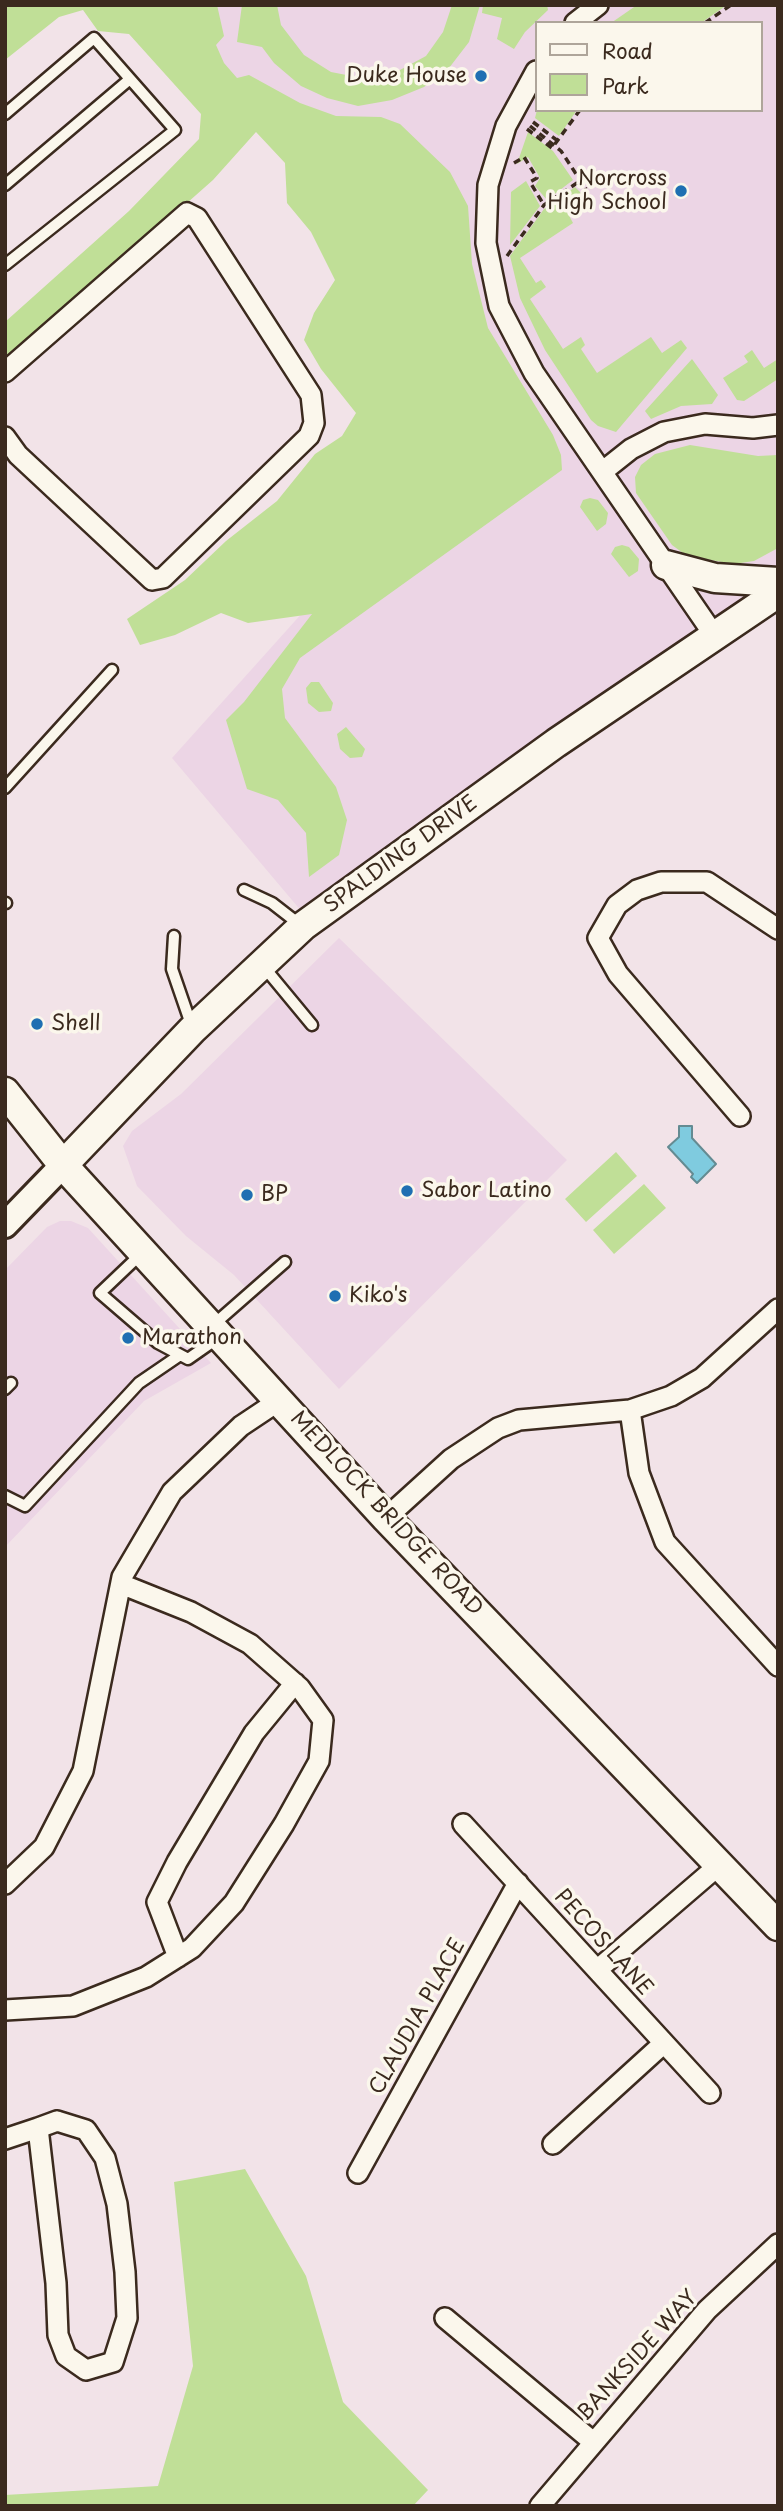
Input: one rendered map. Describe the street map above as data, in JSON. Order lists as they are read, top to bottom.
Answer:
{
  "streets": {
    "main road": ["SPALDING DRIVE", "MEDLOCK BRIDGE ROAD"],
    "street": ["PECOS LANE", "CLAUDIA PLACE", "BANKSIDE WAY"]
  },
  "crossings": [
    ["SPALDING DRIVE", "MEDLOCK BRIDGE ROAD"],
    ["PECOS LANE", "CLAUDIA PLACE"]
  ],
  "places": [
    "Duke House",
    "Norcross High School",
    "Shell",
    "Sabor Latino",
    "BP",
    "Kiko's",
    "Marathon"
  ],
  "legend": ["Road", "Park"]
}
